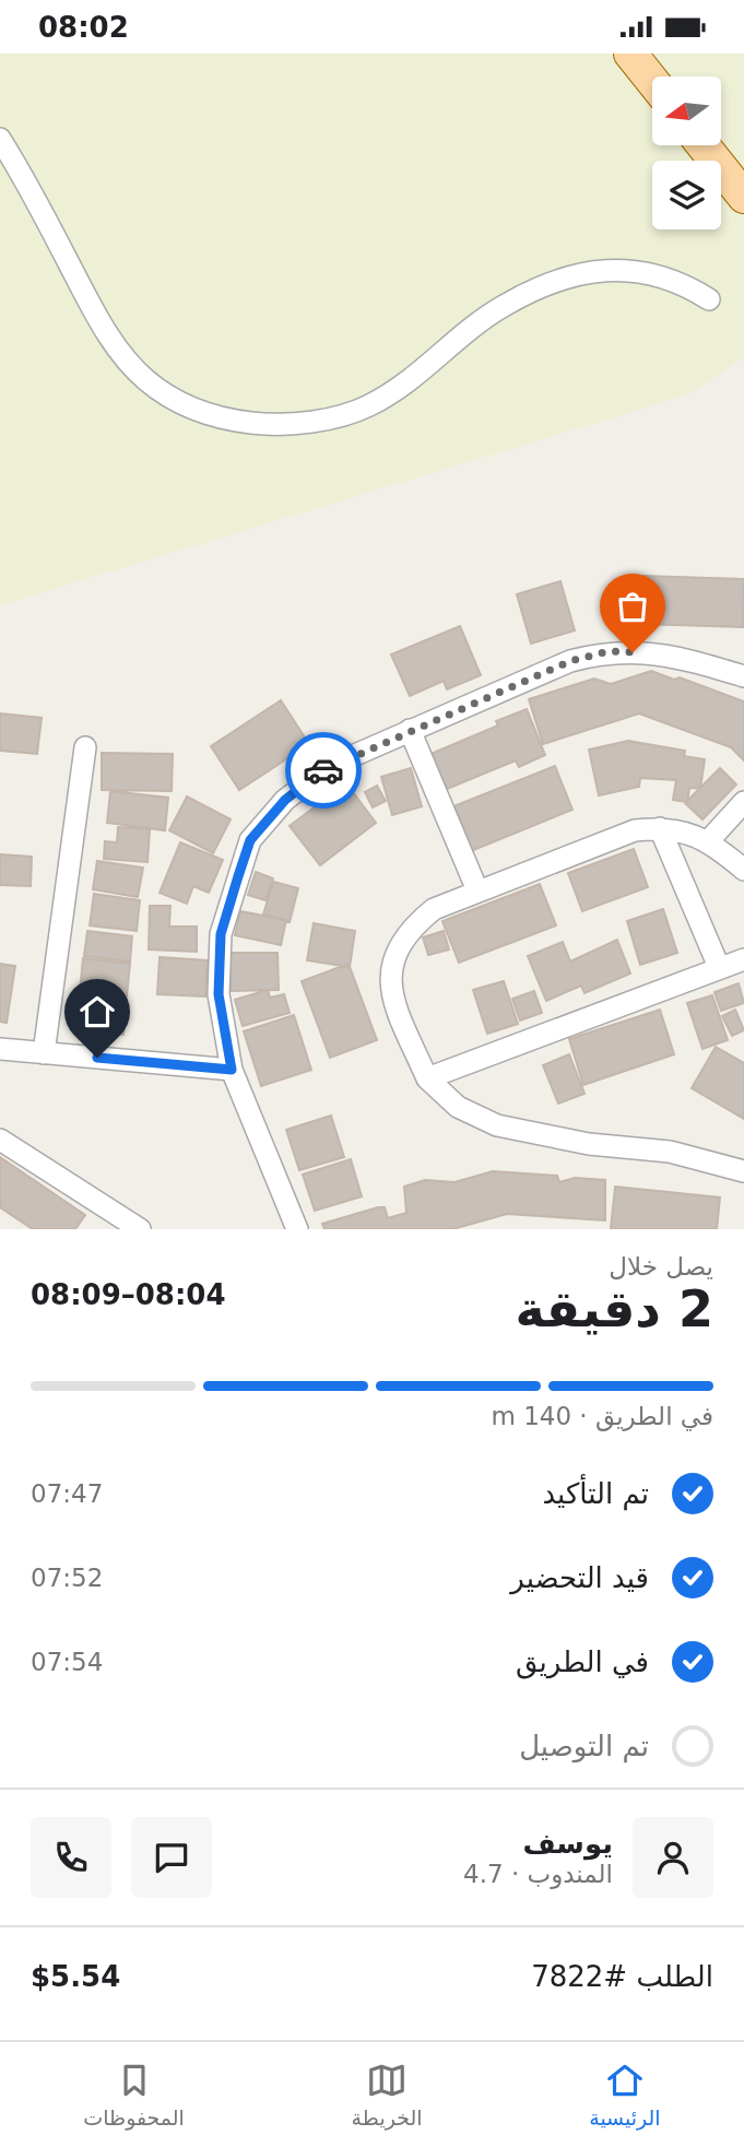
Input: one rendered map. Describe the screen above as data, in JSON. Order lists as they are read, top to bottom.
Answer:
{
  "north": "left",
  "page": {
    "status": "08:02",
    "heading": ["2 دقيقة", "يصل خلال", "08:04–08:09"],
    "panel": [
      "يوسف",
      "المندوب · 4.7",
      "الطلب #7822",
      "$5.54"
    ],
    "bar": "في الطريق · 140 m",
    "list": [
      ["تم التأكيد", "07:47"],
      ["قيد التحضير", "07:52"],
      ["في الطريق", "07:54"],
      "تم التوصيل"
    ],
    "tabs": ["الرئيسية", "الخريطة", "المحفوظات"]
  }
}
